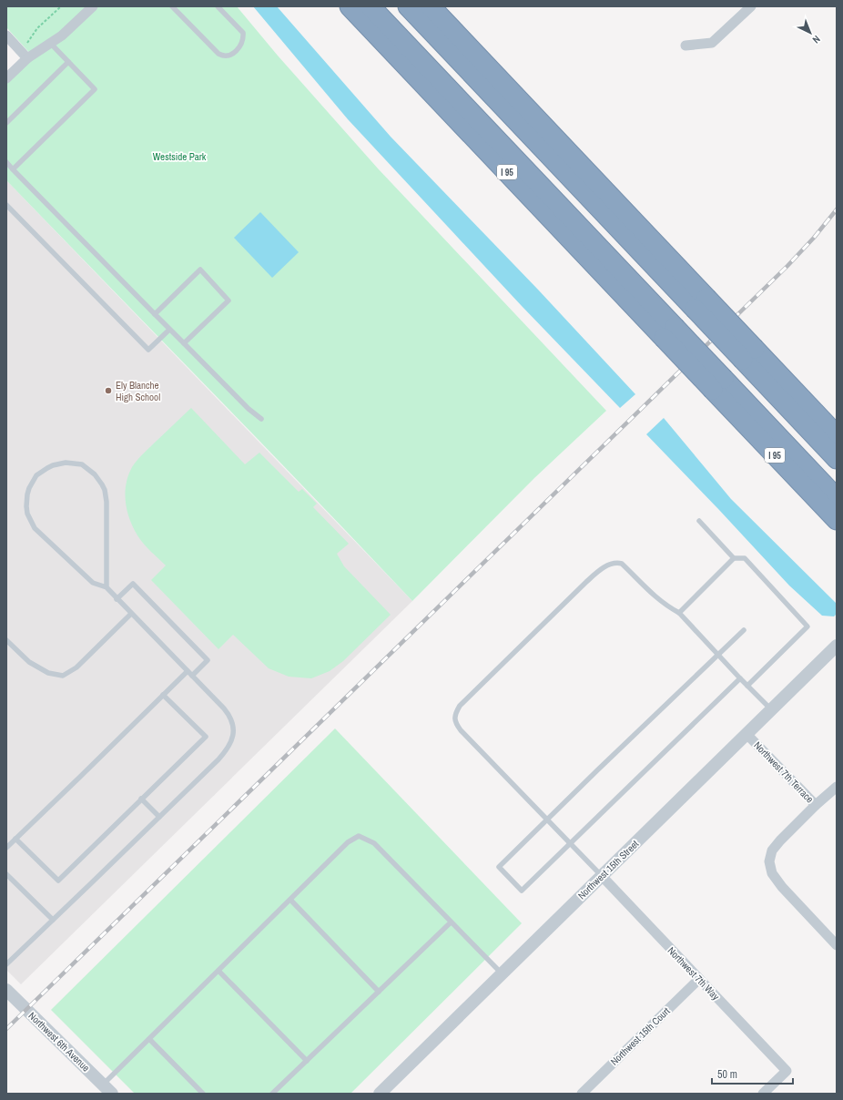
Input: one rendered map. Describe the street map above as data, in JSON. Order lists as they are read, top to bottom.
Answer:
{
  "streets": {
    "highway": ["I 95"],
    "street": [
      "Northwest 7th Terrace",
      "Northwest 15th Street",
      "Northwest 7th Way",
      "Northwest 15th Court",
      "Northwest 6th Avenue"
    ]
  },
  "crossings": [
    ["Northwest 7th Terrace", "Northwest 15th Street"],
    ["Northwest 15th Street", "Northwest 7th Way"],
    ["Northwest 7th Way", "Northwest 15th Court"]
  ],
  "parks": ["Westside Park"],
  "places": ["Ely Blanche High School"],
  "scale_bar": "50 m",
  "north": "bottom right"
}
